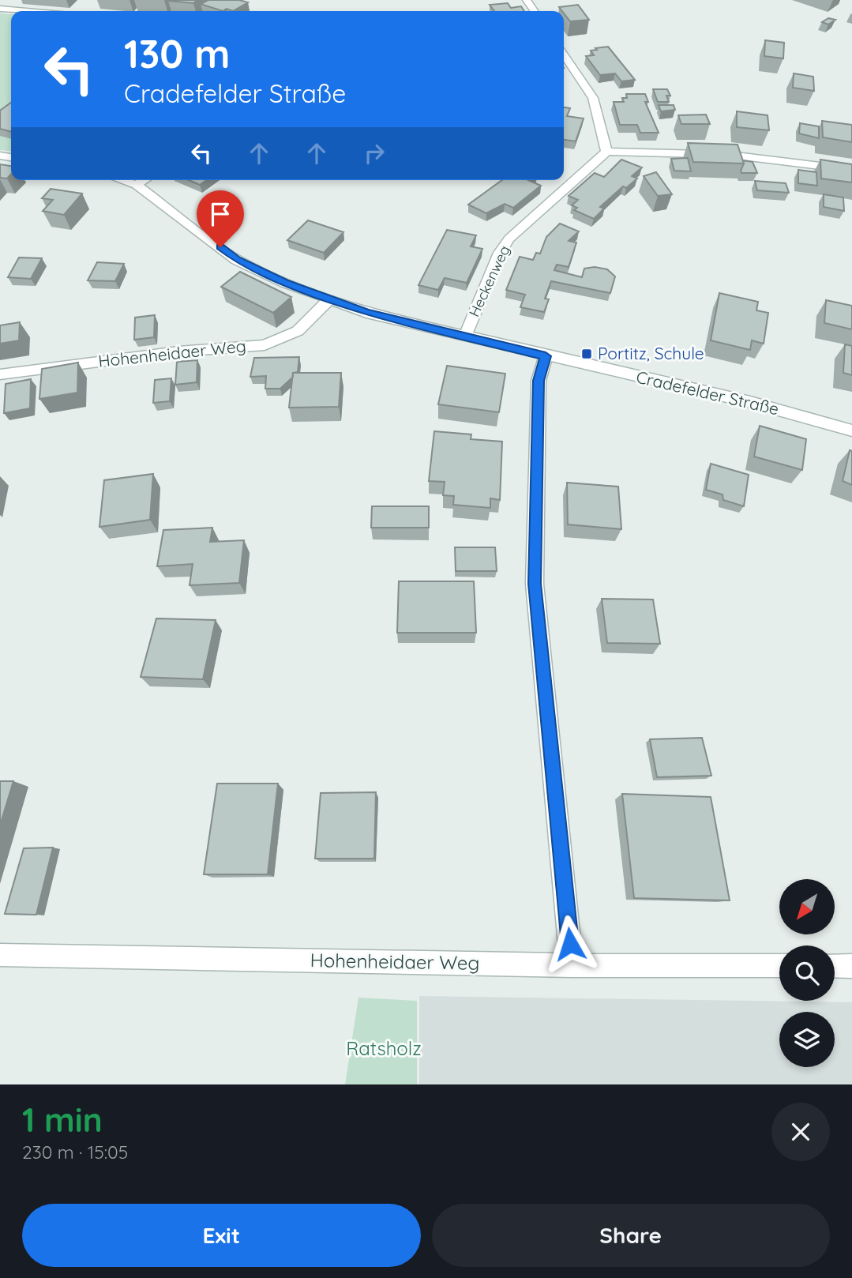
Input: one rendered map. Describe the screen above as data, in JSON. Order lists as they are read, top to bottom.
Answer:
{
  "streets": {
    "street": ["Heckenweg", "Hohenheidaer Weg", "Cradefelder Straße"]
  },
  "crossings": [
    ["Heckenweg", "Cradefelder Straße"],
    ["Hohenheidaer Weg", "Cradefelder Straße"]
  ],
  "parks": ["Ratsholz"],
  "places": {
    "transit": ["Portitz, Schule"]
  },
  "north": "bottom left",
  "page": {
    "turn": ["130 m", "Cradefelder Straße"],
    "heading": ["1 min", "230 m · 15:05"],
    "buttons": ["Exit", "Share"]
  }
}
